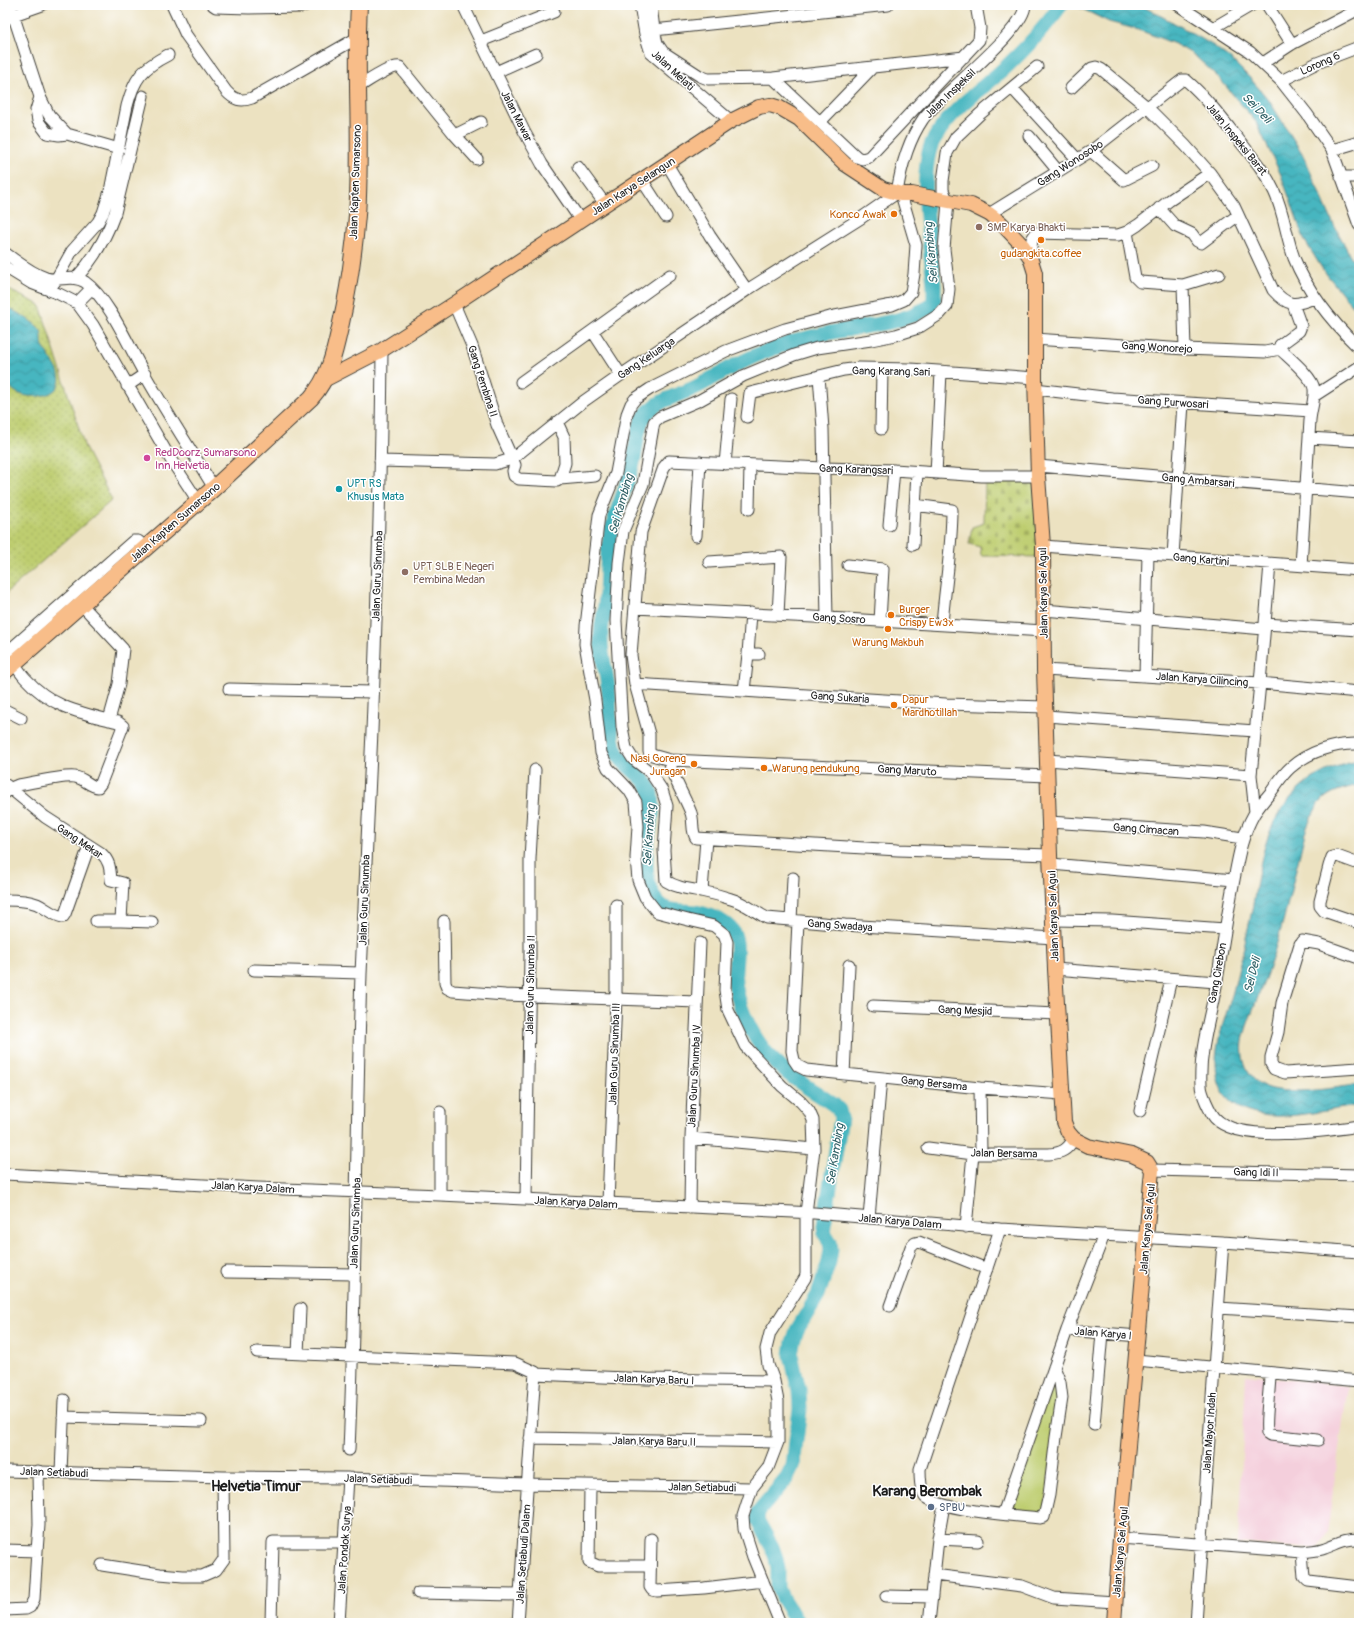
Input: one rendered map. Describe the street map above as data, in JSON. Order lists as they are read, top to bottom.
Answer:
{
  "streets": {
    "highway": ["Jalan Kapten Sumarsono"],
    "main road": ["Jalan Karya Selangun", "Jalan Karya Sei Agul"],
    "street": [
      "Lorong 6",
      "Jalan Melati",
      "Jalan InspeksiI",
      "Jalan Mawar",
      "Jalan Inspeksi Barat",
      "Gang Wonosobo",
      "Gang Wonorejo",
      "Gang Keluarga",
      "Gang Karang Sari",
      "Gang Pembina II",
      "Gang Purwosari",
      "Gang Karangsari",
      "Gang Ambarsari",
      "Gang Kartini",
      "Jalan Guru Sinumba",
      "Gang Sosro",
      "Jalan Karya Cilincing",
      "Gang Sukaria",
      "Gang Maruto",
      "Gang Cimacan",
      "Gang Mekar",
      "Gang Swadaya",
      "Gang Cirebon",
      "Jalan Guru Sinumba II",
      "Gang Mesjid",
      "Jalan Guru Sinumba III",
      "Jalan Guru Sinumba IV",
      "Gang Bersama",
      "Jalan Bersama",
      "Gang Idi II",
      "Jalan Karya Dalam",
      "Jalan Karya I",
      "Jalan Karya Baru I",
      "Jalan Mayor Indah",
      "Jalan Karya Baru II",
      "Jalan Setiabudi",
      "Jalan Pondok Surya",
      "Jalan Setiabudi Dalam"
    ]
  },
  "crossings": [
    ["Jalan Melati", "Jalan Karya Selangun"],
    ["Jalan InspeksiI", "Jalan Karya Selangun"],
    ["Jalan InspeksiI", "Gang Keluarga"],
    ["Jalan Mawar", "Jalan Karya Selangun"],
    ["Jalan Inspeksi Barat", "Gang Wonosobo"],
    ["Gang Wonosobo", "Jalan Karya Sei Agul"],
    ["Jalan Kapten Sumarsono", "Jalan Karya Selangun"],
    ["Jalan Karya Selangun", "Gang Keluarga"],
    ["Jalan Karya Selangun", "Gang Pembina II"],
    ["Jalan Karya Selangun", "Jalan Guru Sinumba"],
    ["Jalan Karya Selangun", "Jalan Karya Sei Agul"],
    ["Jalan Karya Selangun", "Gang Swadaya"],
    ["Gang Wonorejo", "Jalan Karya Sei Agul"],
    ["Gang Keluarga", "Gang Pembina II"],
    ["Gang Keluarga", "Jalan Guru Sinumba"],
    ["Gang Karang Sari", "Gang Purwosari"],
    ["Gang Karang Sari", "Jalan Karya Sei Agul"],
    ["Gang Purwosari", "Jalan Karya Sei Agul"],
    ["Gang Karangsari", "Gang Ambarsari"],
    ["Gang Karangsari", "Jalan Karya Sei Agul"],
    ["Gang Karangsari", "Gang Sosro"],
    ["Gang Ambarsari", "Jalan Karya Sei Agul"],
    ["Gang Kartini", "Jalan Karya Sei Agul"],
    ["Jalan Guru Sinumba", "Jalan Karya Dalam"],
    ["Jalan Karya Sei Agul", "Gang Sosro"],
    ["Jalan Karya Sei Agul", "Jalan Karya Cilincing"],
    ["Jalan Karya Sei Agul", "Gang Sukaria"],
    ["Jalan Karya Sei Agul", "Gang Maruto"],
    ["Jalan Karya Sei Agul", "Gang Cimacan"],
    ["Jalan Karya Sei Agul", "Gang Swadaya"],
    ["Jalan Karya Sei Agul", "Gang Mesjid"],
    ["Jalan Karya Sei Agul", "Gang Bersama"],
    ["Jalan Karya Sei Agul", "Jalan Bersama"],
    ["Jalan Karya Sei Agul", "Gang Idi II"],
    ["Jalan Karya Sei Agul", "Jalan Karya Dalam"],
    ["Jalan Karya Sei Agul", "Jalan Karya I"],
    ["Gang Sukaria", "Gang Maruto"],
    ["Gang Cimacan", "Gang Cirebon"],
    ["Gang Swadaya", "Gang Bersama"],
    ["Jalan Guru Sinumba II", "Jalan Karya Dalam"],
    ["Jalan Guru Sinumba III", "Jalan Karya Dalam"],
    ["Jalan Guru Sinumba IV", "Jalan Karya Dalam"],
    ["Jalan Karya Dalam", "Jalan Mayor Indah"],
    ["Jalan Karya Baru I", "Jalan Setiabudi Dalam"],
    ["Jalan Karya Baru II", "Jalan Setiabudi Dalam"],
    ["Jalan Setiabudi", "Jalan Pondok Surya"],
    ["Jalan Setiabudi", "Jalan Setiabudi Dalam"]
  ],
  "districts": ["Helvetia Timur", "Karang Berombak"],
  "water": ["Sei Deli", "Sei Kambing"],
  "places": [
    "Konco Awak",
    "SMP Karya Bhakti",
    "gudangkita.coffee",
    "RedDoorz Sumarsono Inn Helvetia",
    "UPT RS Khusus Mata",
    "UPT SLB E Negeri Pembina Medan",
    "Burger Crispy Ew3x",
    "Warung Makbuh",
    "Dapur Mardhotillah",
    "Nasi Goreng Juragan",
    "Warung pendukung",
    "SPBU"
  ]
}
